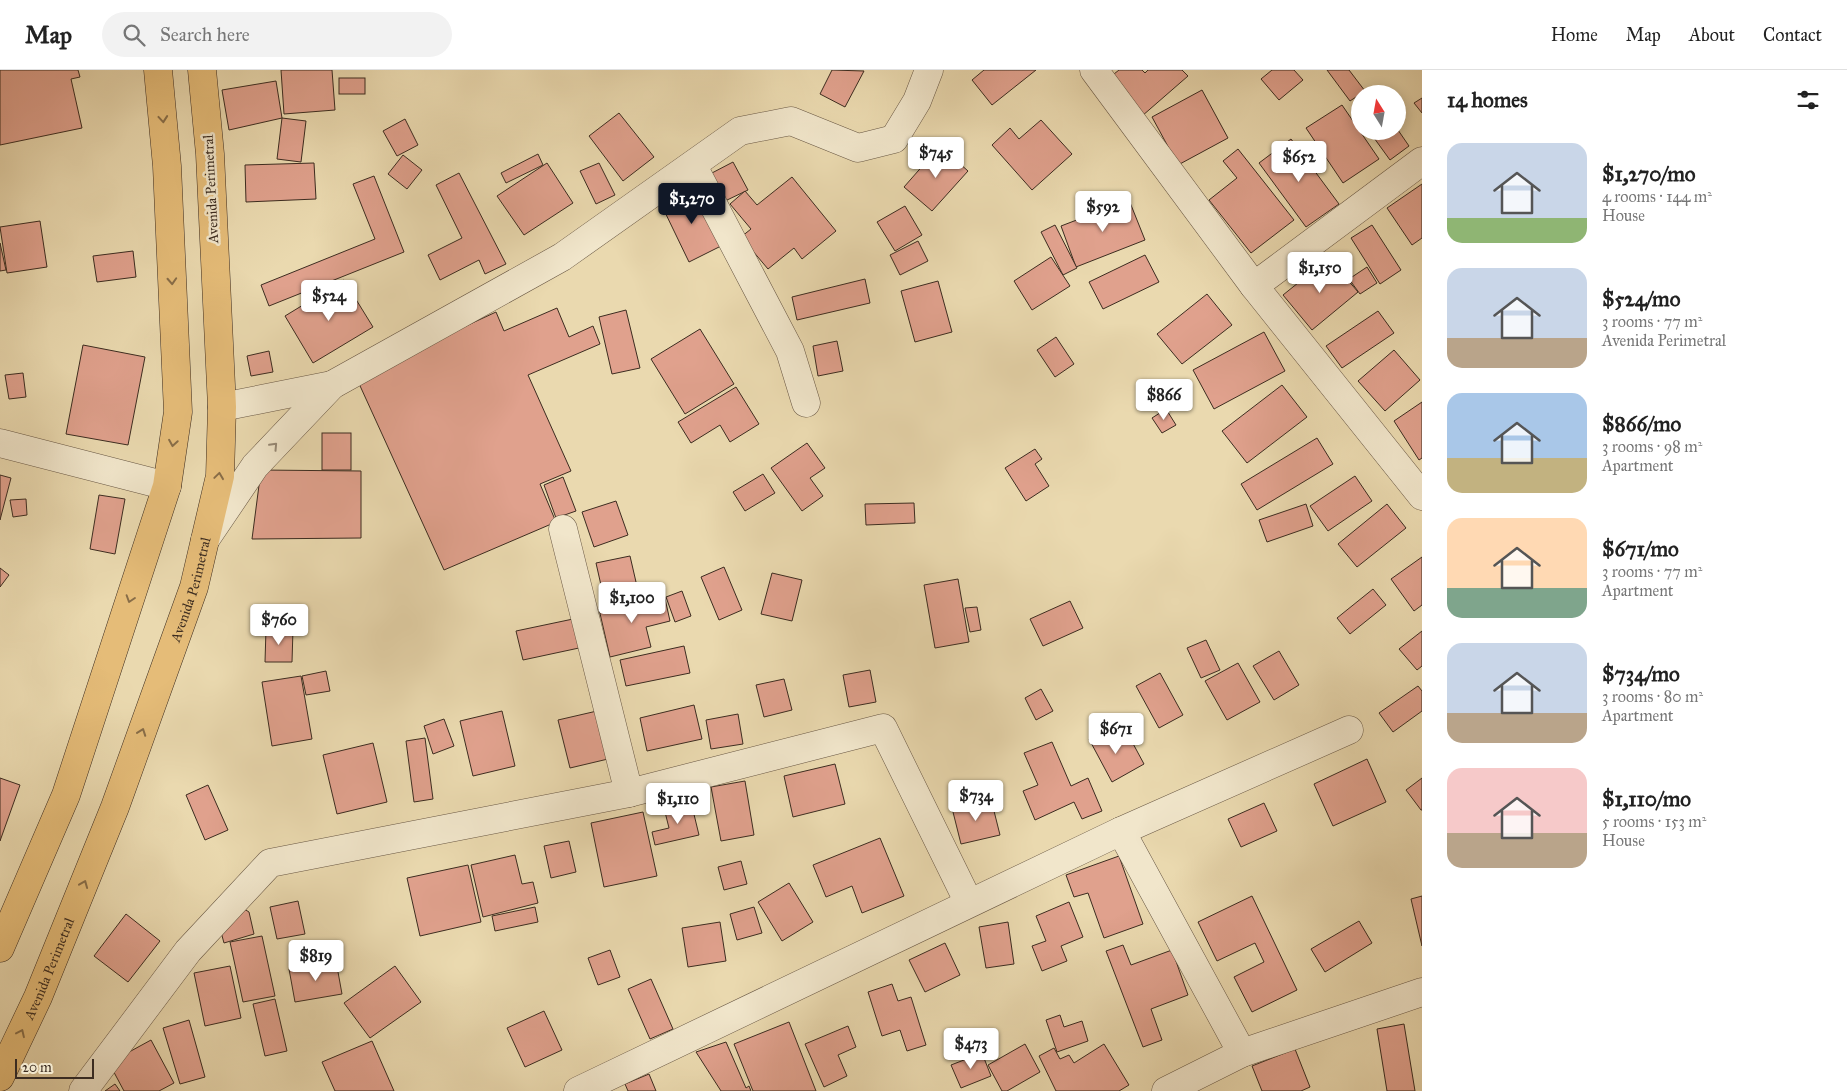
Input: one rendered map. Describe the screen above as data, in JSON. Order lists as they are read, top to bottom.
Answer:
{
  "streets": {
    "main road": ["Avenida Perimetral"]
  },
  "scale_bar": "20 m",
  "north": "top",
  "page": {
    "header": "Map",
    "search": "Search here",
    "nav": [
      "Home",
      "Map",
      "About",
      "Contact"
    ],
    "heading": "14 homes",
    "list": [
      {
        "name": "$1,270/mo",
        "note": "4 rooms · 144 m² · House"
      },
      {
        "name": "$524/mo",
        "note": "3 rooms · 77 m² · Avenida Perimetral"
      },
      {
        "name": "$866/mo",
        "note": "3 rooms · 98 m² · Apartment"
      },
      {
        "name": "$671/mo",
        "note": "3 rooms · 77 m² · Apartment"
      },
      {
        "name": "$734/mo",
        "note": "3 rooms · 80 m² · Apartment"
      },
      {
        "name": "$1,110/mo",
        "note": "5 rooms · 153 m² · House"
      }
    ],
    "price": [
      "$745",
      "$652",
      "$1,270",
      "$592",
      "$1,150",
      "$524",
      "$866",
      "$1,100",
      "$760",
      "$671",
      "$734",
      "$1,110",
      "$819",
      "$473"
    ],
    "scale": "20 m"
  }
}
